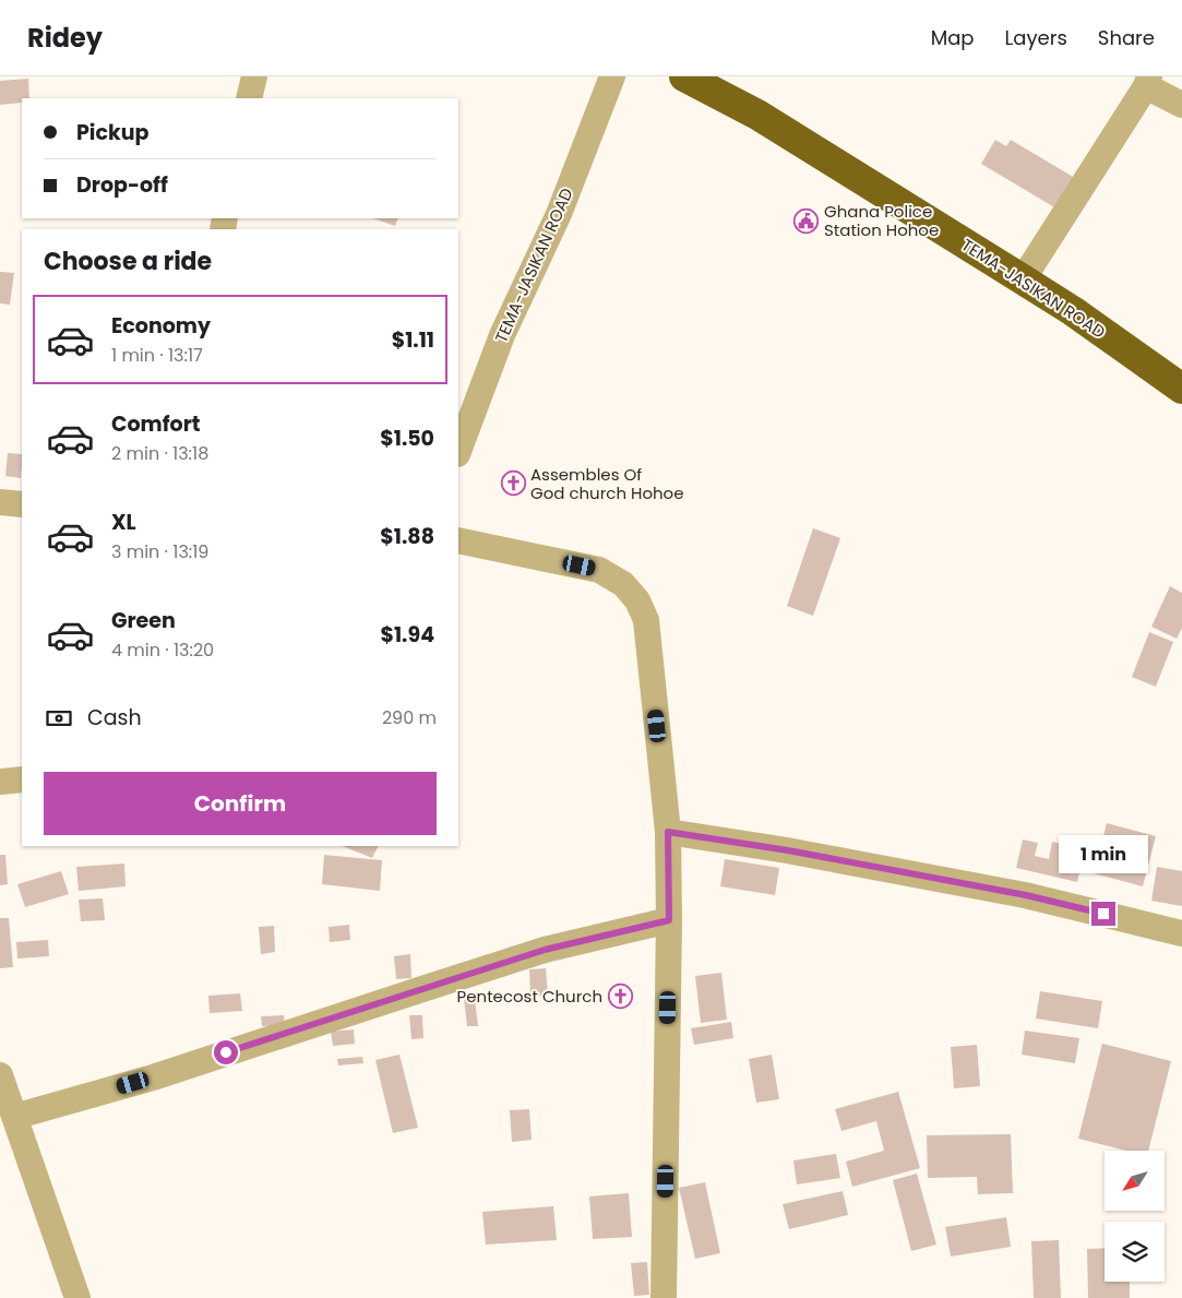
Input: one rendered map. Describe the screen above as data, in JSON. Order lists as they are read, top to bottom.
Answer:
{
  "streets": {
    "highway": ["TEMA-JASIKAN ROAD"]
  },
  "places": {
    "public building": ["Ghana Police Station Hohoe"],
    "church": ["Assembles Of God church Hohoe", "Pentecost Church"]
  },
  "north": "bottom left",
  "page": {
    "header": "Ridey",
    "nav": ["Map", "Layers", "Share"],
    "banner": ["Pickup", "Drop-off"],
    "heading": "Choose a ride",
    "list": [
      {
        "name": "Economy",
        "note": "1 min · 13:17",
        "value": "$1.11"
      },
      {
        "name": "Comfort",
        "note": "2 min · 13:18",
        "value": "$1.50"
      },
      {
        "name": "XL",
        "note": "3 min · 13:19",
        "value": "$1.88"
      },
      {
        "name": "Green",
        "note": "4 min · 13:20",
        "value": "$1.94"
      }
    ],
    "pay": ["Cash", "290 m"],
    "buttons": "Confirm",
    "bubble": "1 min"
  }
}
